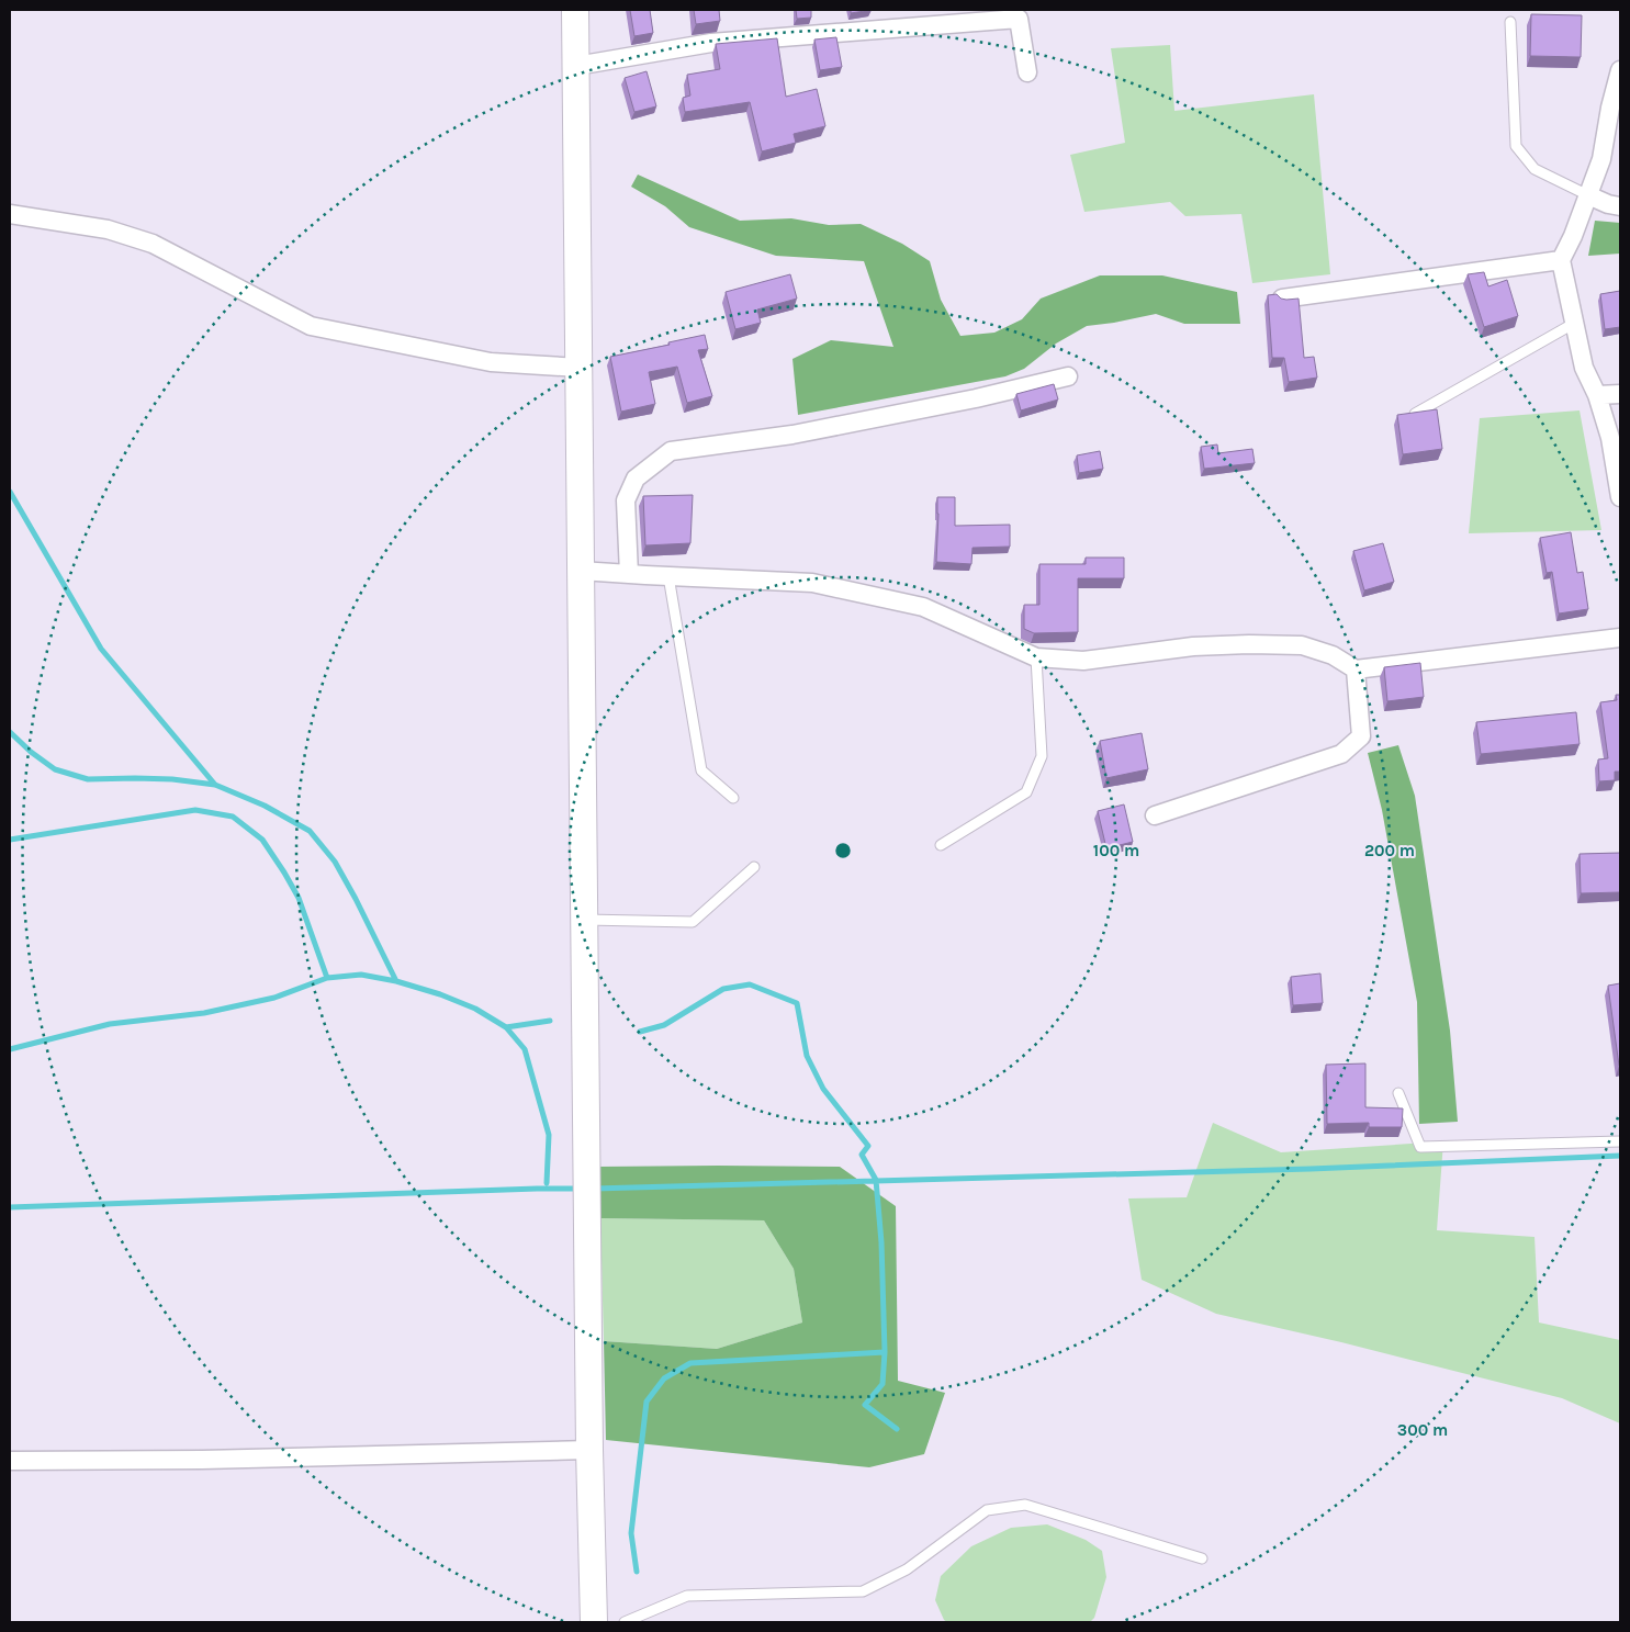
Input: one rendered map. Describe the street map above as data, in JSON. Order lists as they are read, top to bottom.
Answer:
{
  "rings": ["100 m", "200 m", "300 m"]
}
